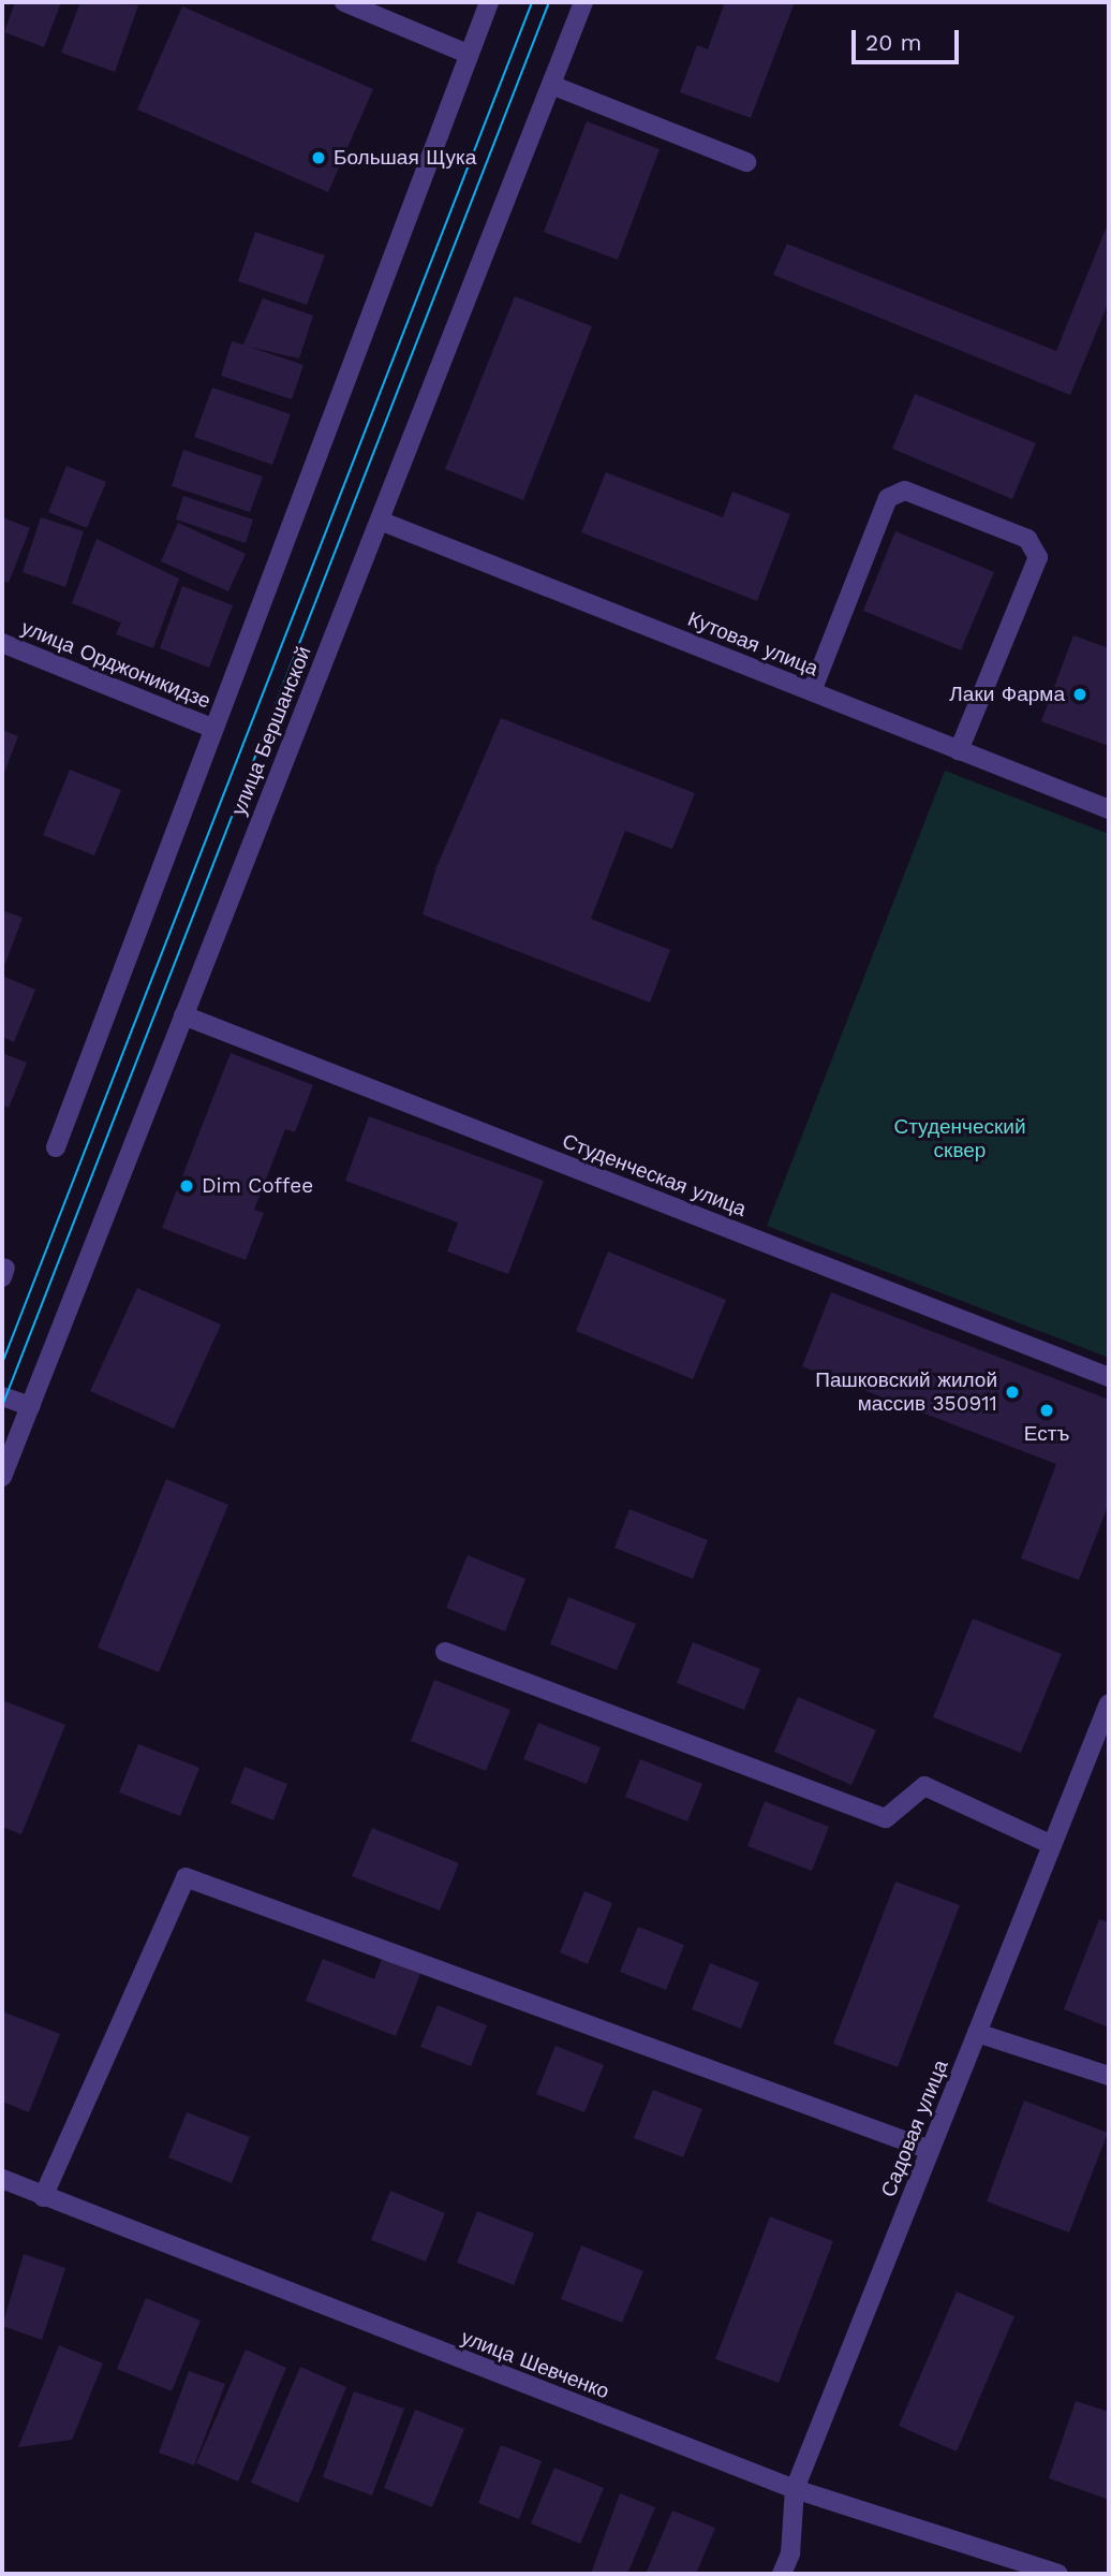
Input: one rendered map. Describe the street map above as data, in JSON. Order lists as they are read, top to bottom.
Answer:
{
  "streets": {
    "street": [
      "Кутовая улица",
      "улица Орджоникидзе",
      "улица Бершанской",
      "Студенческая улица",
      "Садовая улица",
      "улица Шевченко"
    ]
  },
  "crossings": [
    ["Кутовая улица", "улица Бершанской"],
    ["улица Бершанской", "Студенческая улица"],
    ["Садовая улица", "улица Шевченко"]
  ],
  "parks": ["Студенческий сквер"],
  "places": [
    "Большая Щука",
    "Лаки Фарма",
    "Dim Coffee",
    "Пашковский жилой массив 350911",
    "Естъ"
  ],
  "scale_bar": "20 m"
}
